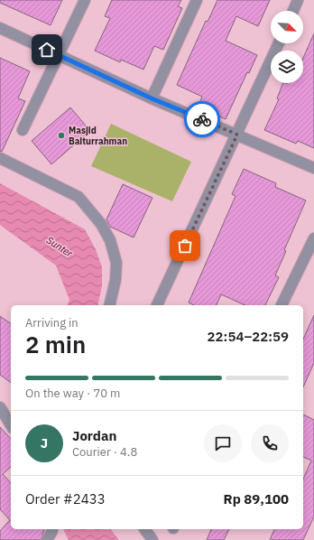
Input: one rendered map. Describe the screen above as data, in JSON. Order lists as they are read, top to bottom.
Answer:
{
  "water": ["Sunter"],
  "places": ["Masjid Baiturrahman"],
  "north": "bottom right",
  "page": {
    "heading": ["2 min", "Arriving in", "22:54–22:59"],
    "panel": [
      "Jordan",
      "Courier · 4.8",
      "Order #2433",
      "Rp 89,100"
    ],
    "bar": "On the way · 70 m",
    "round": "J"
  }
}
